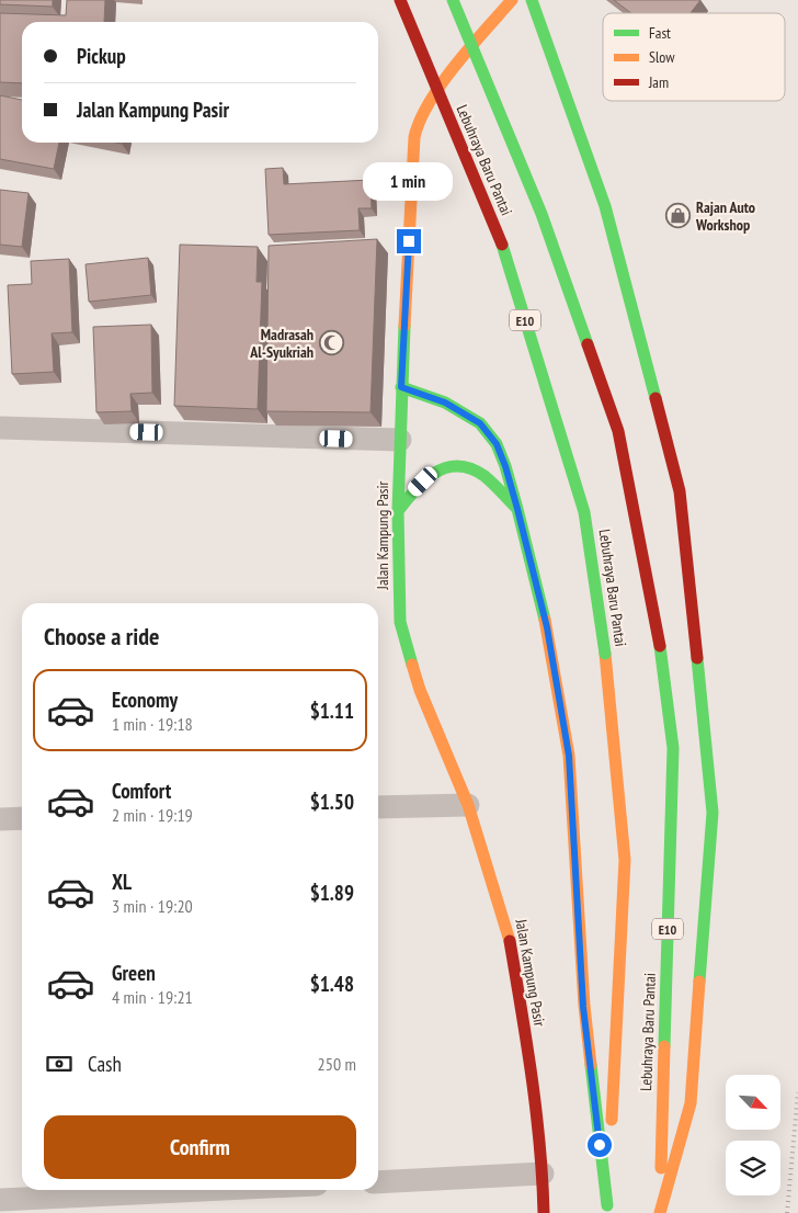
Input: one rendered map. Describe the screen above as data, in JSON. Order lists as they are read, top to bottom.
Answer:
{
  "streets": {
    "main road": ["Lebuhraya Baru Pantai", "E10", "Jalan Kampung Pasir"]
  },
  "places": {
    "shop": ["Rajan Auto Workshop"],
    "mosque": ["Madrasah Al-Syukriah"]
  },
  "legend": ["Fast", "Slow", "Jam"],
  "north": "bottom right",
  "page": {
    "banner": ["Pickup", "Jalan Kampung Pasir"],
    "bubble": "1 min",
    "heading": "Choose a ride",
    "list": [
      {
        "name": "Economy",
        "note": "1 min · 19:18",
        "value": "$1.11"
      },
      {
        "name": "Comfort",
        "note": "2 min · 19:19",
        "value": "$1.50"
      },
      {
        "name": "XL",
        "note": "3 min · 19:20",
        "value": "$1.89"
      },
      {
        "name": "Green",
        "note": "4 min · 19:21",
        "value": "$1.48"
      }
    ],
    "pay": ["Cash", "250 m"],
    "buttons": "Confirm"
  }
}
